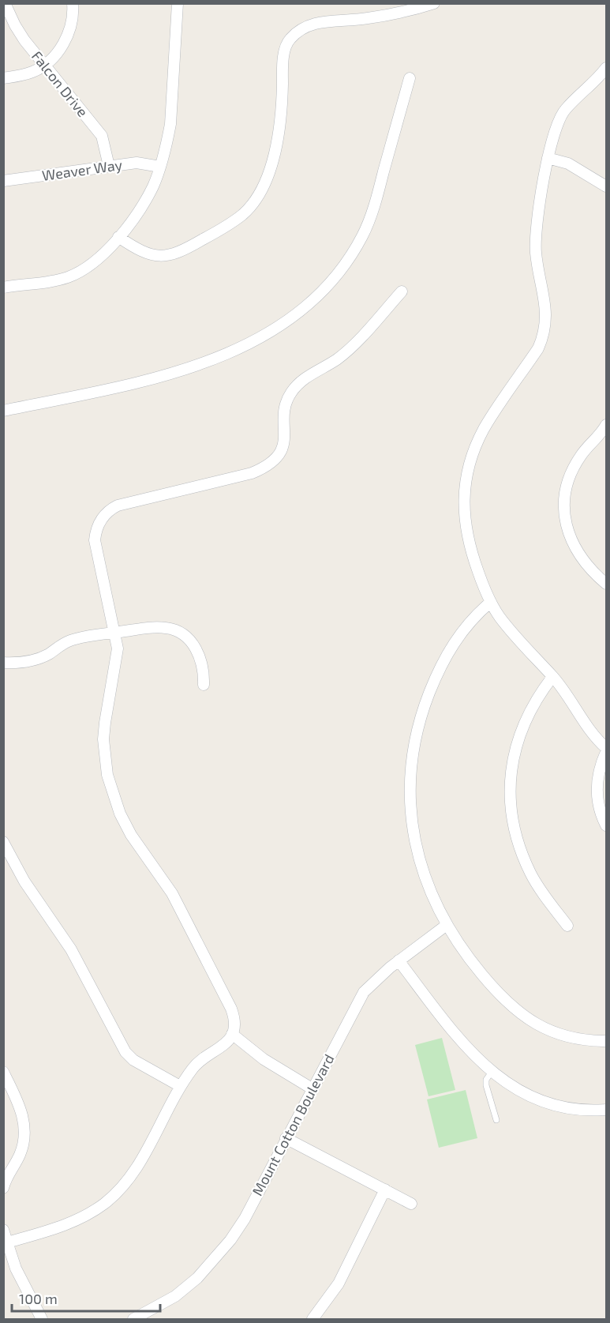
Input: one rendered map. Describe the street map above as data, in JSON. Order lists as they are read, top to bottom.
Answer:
{
  "streets": {
    "street": ["Falcon Drive", "Weaver Way", "Mount Cotton Boulevard"]
  },
  "crossings": [
    ["Falcon Drive", "Weaver Way"]
  ],
  "scale_bar": "100 m"
}
